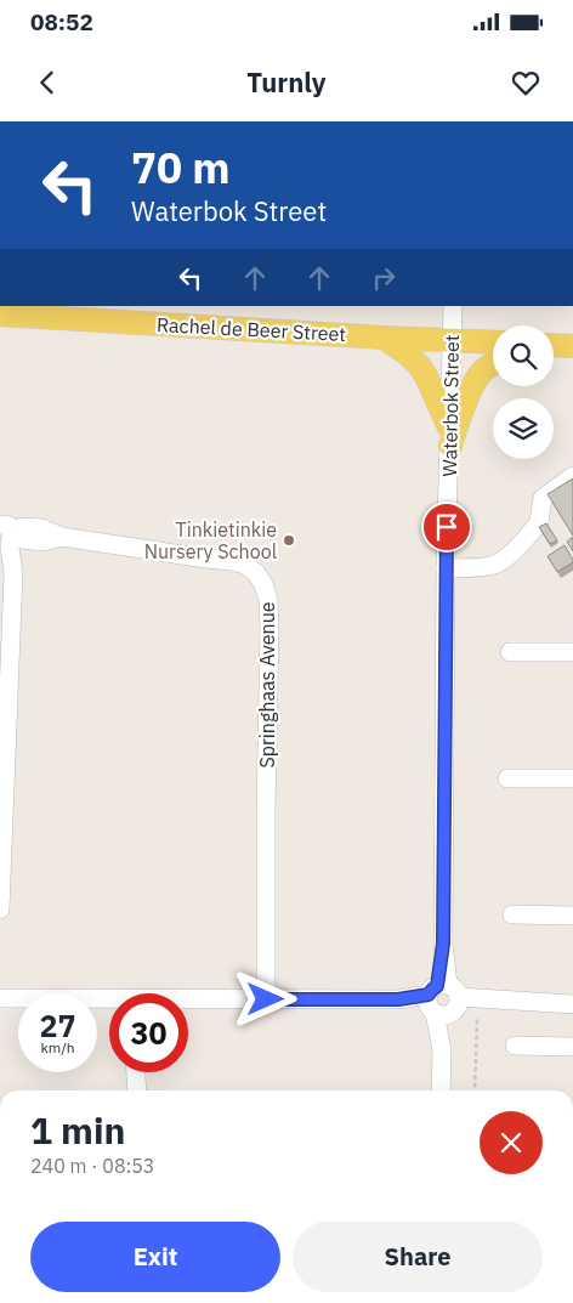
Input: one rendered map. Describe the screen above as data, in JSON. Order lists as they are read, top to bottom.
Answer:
{
  "streets": {
    "main road": ["Rachel de Beer Street"],
    "street": ["Waterbok Street", "Springhaas Avenue"]
  },
  "crossings": [
    ["Rachel de Beer Street", "Waterbok Street"]
  ],
  "places": ["Tinkietinkie Nursery School"],
  "page": {
    "status": "08:52",
    "header": "Turnly",
    "turn": ["70 m", "Waterbok Street"],
    "speed": "27 km/h",
    "limit": "30",
    "heading": ["1 min", "240 m · 08:53"],
    "buttons": ["Exit", "Share"]
  }
}
